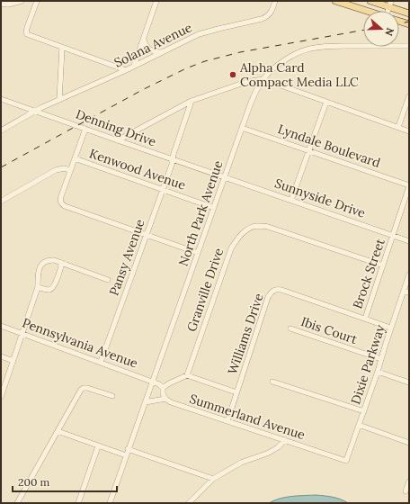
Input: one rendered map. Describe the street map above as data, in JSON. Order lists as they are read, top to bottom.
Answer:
{
  "streets": {
    "street": [
      "Solana Avenue",
      "Denning Drive",
      "Lyndale Boulevard",
      "Kenwood Avenue",
      "Sunnyside Drive",
      "North Park Avenue",
      "Pansy Avenue",
      "Brock Street",
      "Granville Drive",
      "Ibis Court",
      "Williams Drive",
      "Pennsylvania Avenue",
      "Dixie Parkway",
      "Summerland Avenue"
    ]
  },
  "crossings": [
    ["Solana Avenue", "Denning Drive"],
    ["Denning Drive", "Sunnyside Drive"],
    ["Denning Drive", "North Park Avenue"],
    ["Denning Drive", "Pansy Avenue"],
    ["Lyndale Boulevard", "North Park Avenue"],
    ["Lyndale Boulevard", "Brock Street"],
    ["Kenwood Avenue", "North Park Avenue"],
    ["Kenwood Avenue", "Pansy Avenue"],
    ["Sunnyside Drive", "North Park Avenue"],
    ["Sunnyside Drive", "Brock Street"],
    ["North Park Avenue", "Pennsylvania Avenue"],
    ["Pansy Avenue", "Pennsylvania Avenue"],
    ["Brock Street", "Granville Drive"],
    ["Brock Street", "Williams Drive"],
    ["Ibis Court", "Dixie Parkway"],
    ["Williams Drive", "Dixie Parkway"],
    ["Williams Drive", "Summerland Avenue"],
    ["Dixie Parkway", "Summerland Avenue"]
  ],
  "places": ["Alpha Card Compact Media LLC"],
  "scale_bar": "200 m",
  "north": "right"
}
